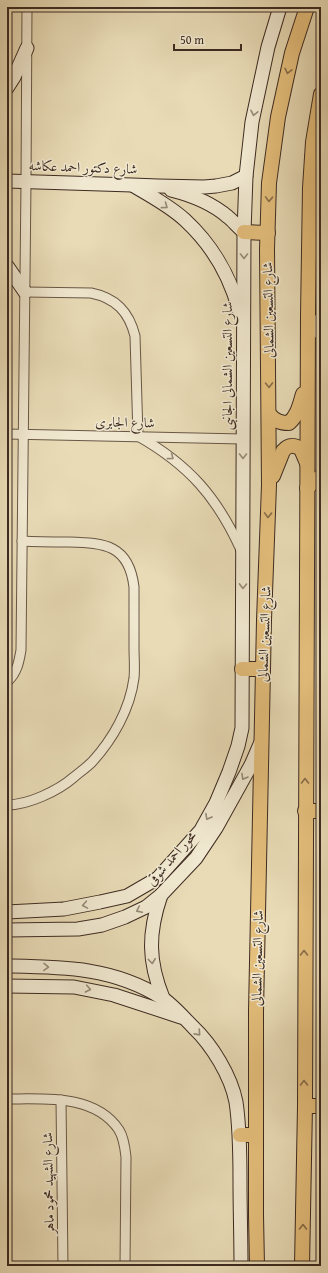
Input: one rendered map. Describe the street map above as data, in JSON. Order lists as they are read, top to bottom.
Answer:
{
  "streets": {
    "main road": ["شارع التسعين الشمالى"],
    "street": [
      "شارع دكتور احمد عكاشه",
      "شارع التسعين الشمالى الجانبى",
      "شارع الجابرى",
      "محور احمد شوقى",
      "شارع الشهيد محمود ماهر"
    ]
  },
  "crossings": [
    ["شارع دكتور احمد عكاشه", "شارع التسعين الشمالى الجانبى"],
    ["شارع التسعين الشمالى", "محور احمد شوقى"],
    ["شارع التسعين الشمالى الجانبى", "شارع الجابرى"]
  ],
  "one_way": ["شارع التسعين الشمالى الجانبى", "محور احمد شوقى"],
  "scale_bar": "50 m"
}
